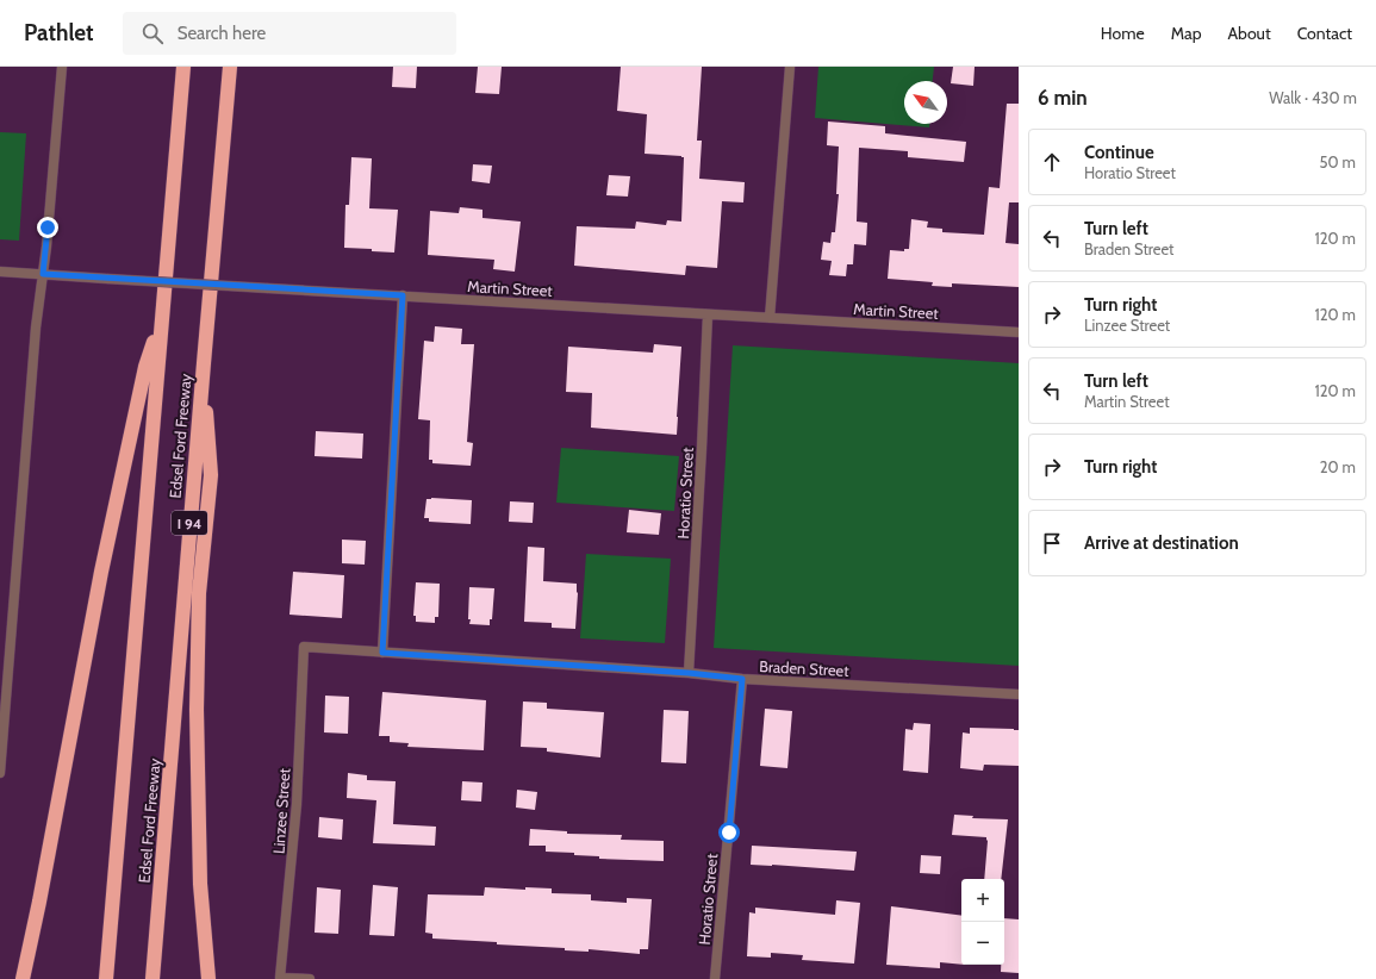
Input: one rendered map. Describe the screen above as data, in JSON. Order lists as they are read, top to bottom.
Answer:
{
  "streets": {
    "highway": ["Edsel Ford Freeway", "I 94"],
    "street": [
      "Martin Street",
      "Horatio Street",
      "Braden Street",
      "Linzee Street"
    ]
  },
  "crossings": [
    ["Martin Street", "Horatio Street"],
    ["Horatio Street", "Braden Street"],
    ["Braden Street", "Linzee Street"]
  ],
  "north": "top left",
  "page": {
    "header": "Pathlet",
    "search": "Search here",
    "nav": [
      "Home",
      "Map",
      "About",
      "Contact"
    ],
    "heading": ["6 min", "Walk · 430 m"],
    "list": [
      ["Continue", "Horatio Street", "50 m"],
      ["Turn left", "Braden Street", "120 m"],
      ["Turn right", "Linzee Street", "120 m"],
      ["Turn left", "Martin Street", "120 m"],
      ["Turn right", "20 m"],
      "Arrive at destination"
    ],
    "map_buttons": ["+", "−"]
  }
}
